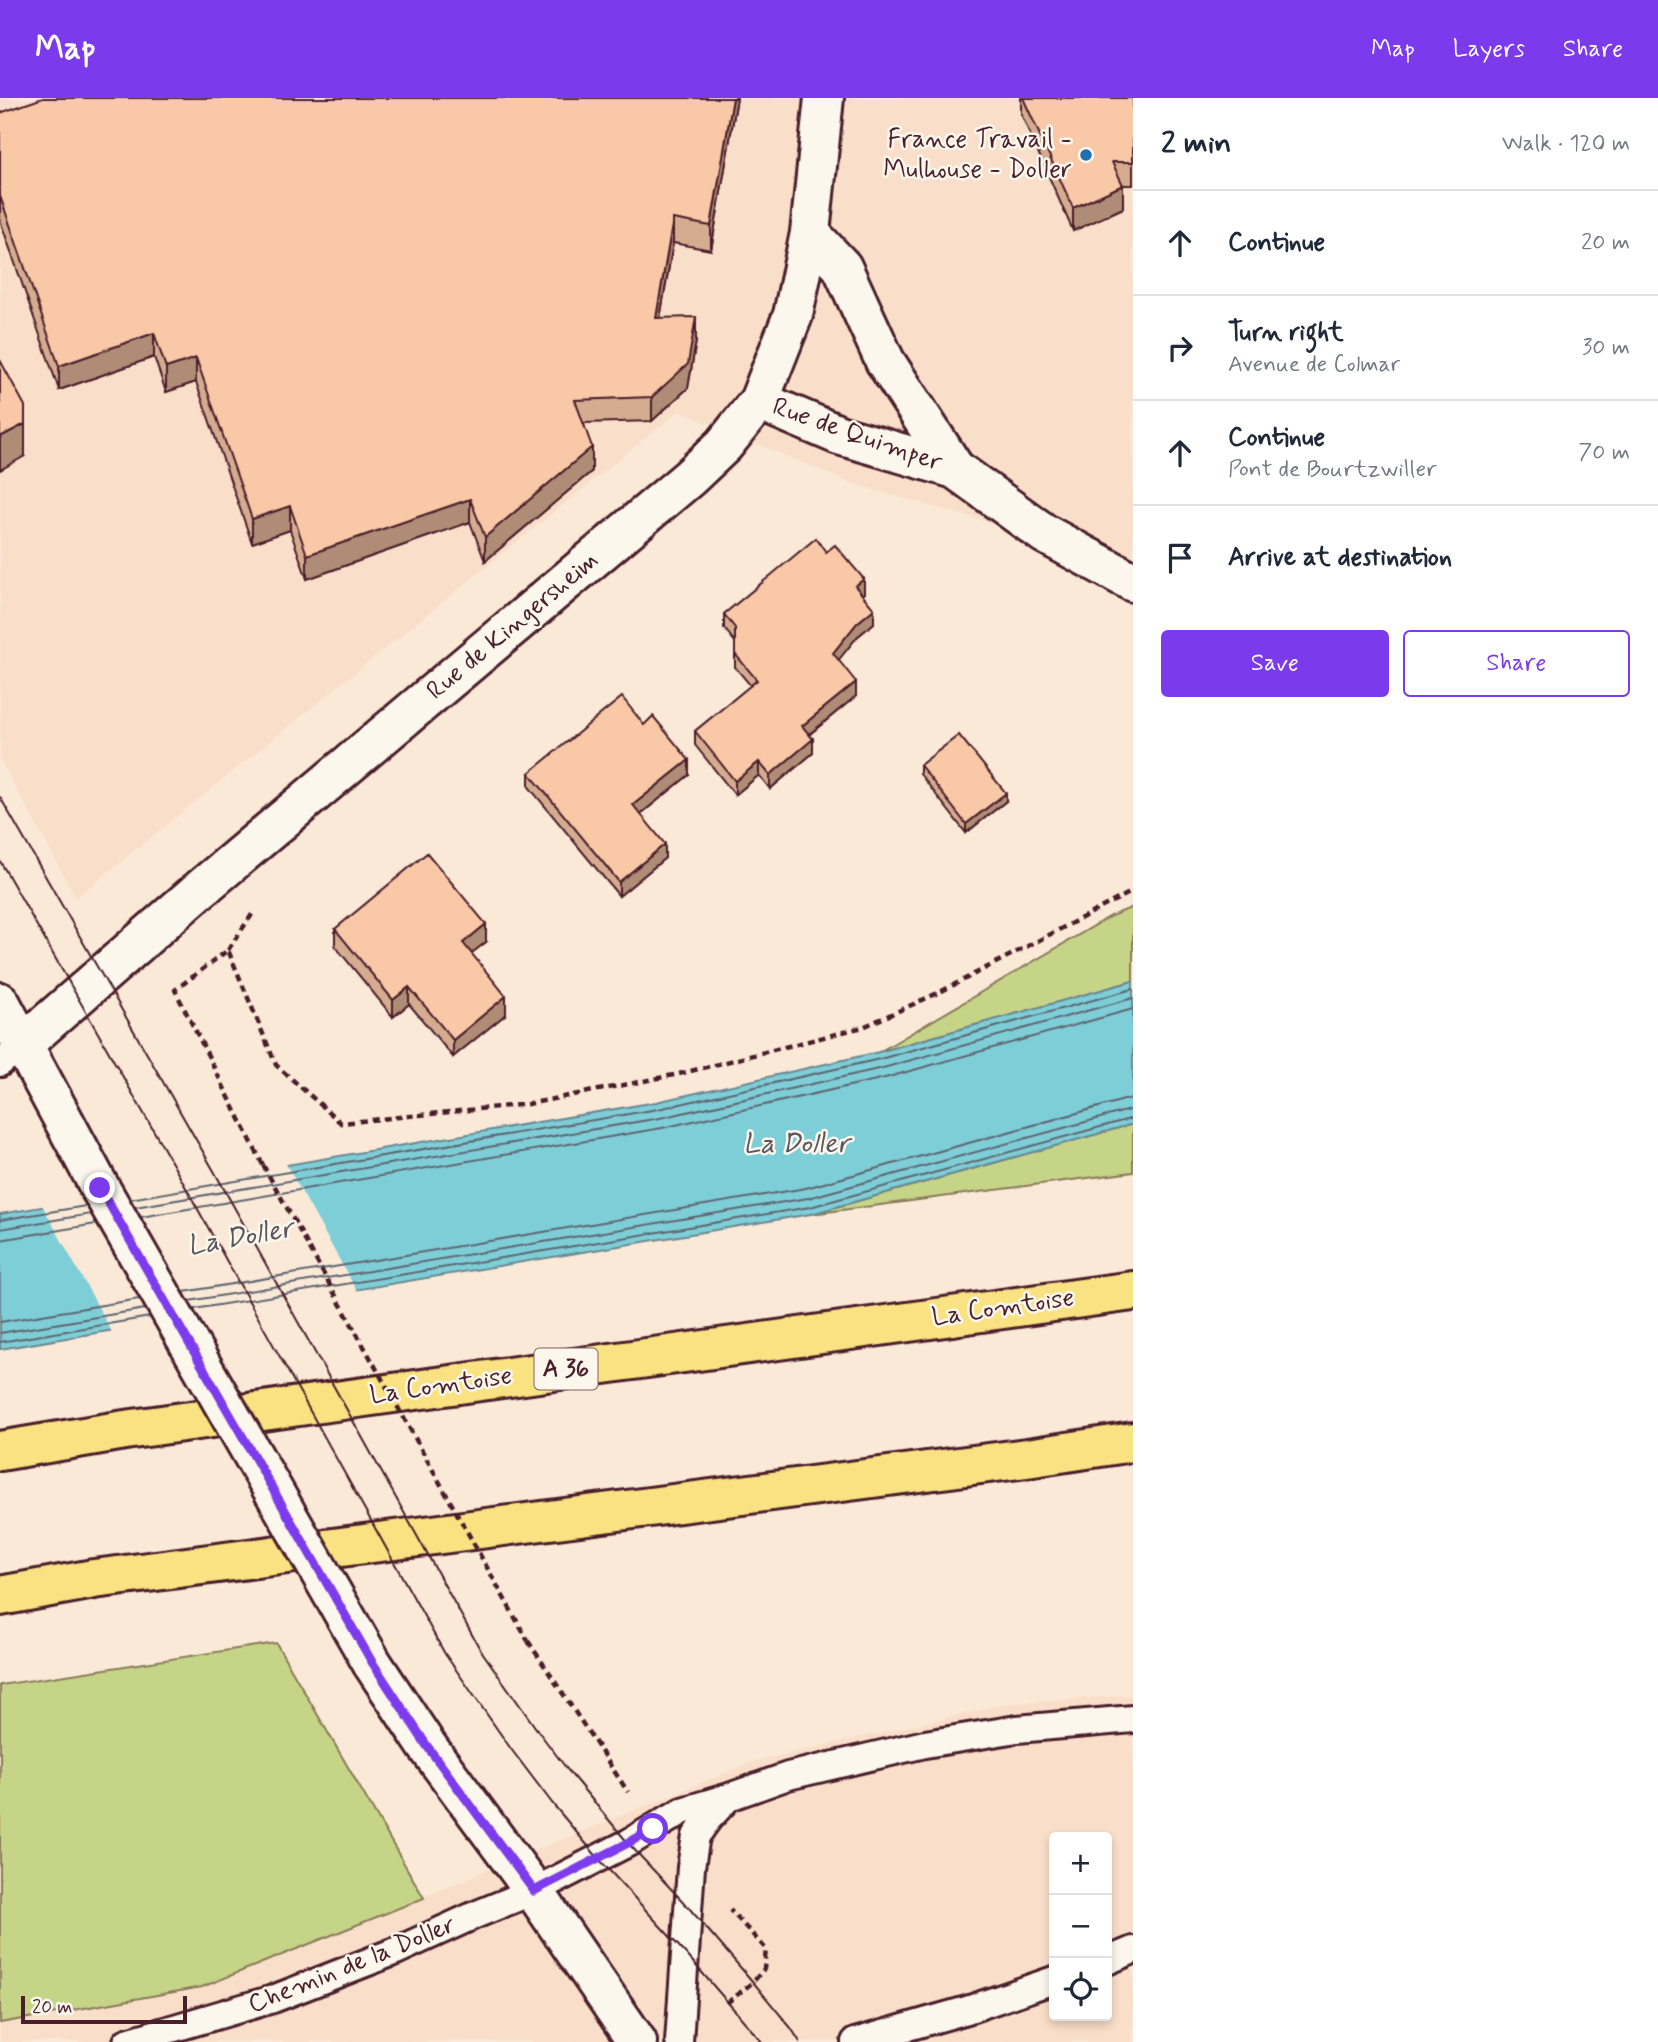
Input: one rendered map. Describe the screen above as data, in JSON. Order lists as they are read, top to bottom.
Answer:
{
  "streets": {
    "highway": ["La Comtoise", "A 36"],
    "main road": ["Rue de Quimper", "Rue de Kingersheim"],
    "lane": ["Chemin de la Doller"]
  },
  "crossings": [
    ["Rue de Quimper", "Rue de Kingersheim"]
  ],
  "water": ["La Doller"],
  "places": ["France Travail - Mulhouse - Doller"],
  "scale_bar": "20 m",
  "page": {
    "header": "Map",
    "nav": ["Map", "Layers", "Share"],
    "heading": ["2 min", "Walk · 120 m"],
    "list": [
      ["Continue", "20 m"],
      ["Turn right", "Avenue de Colmar", "30 m"],
      ["Continue", "Pont de Bourtzwiller", "70 m"],
      "Arrive at destination"
    ],
    "buttons": ["Save", "Share"],
    "map_buttons": ["+", "−"],
    "scale": "20 m"
  }
}
